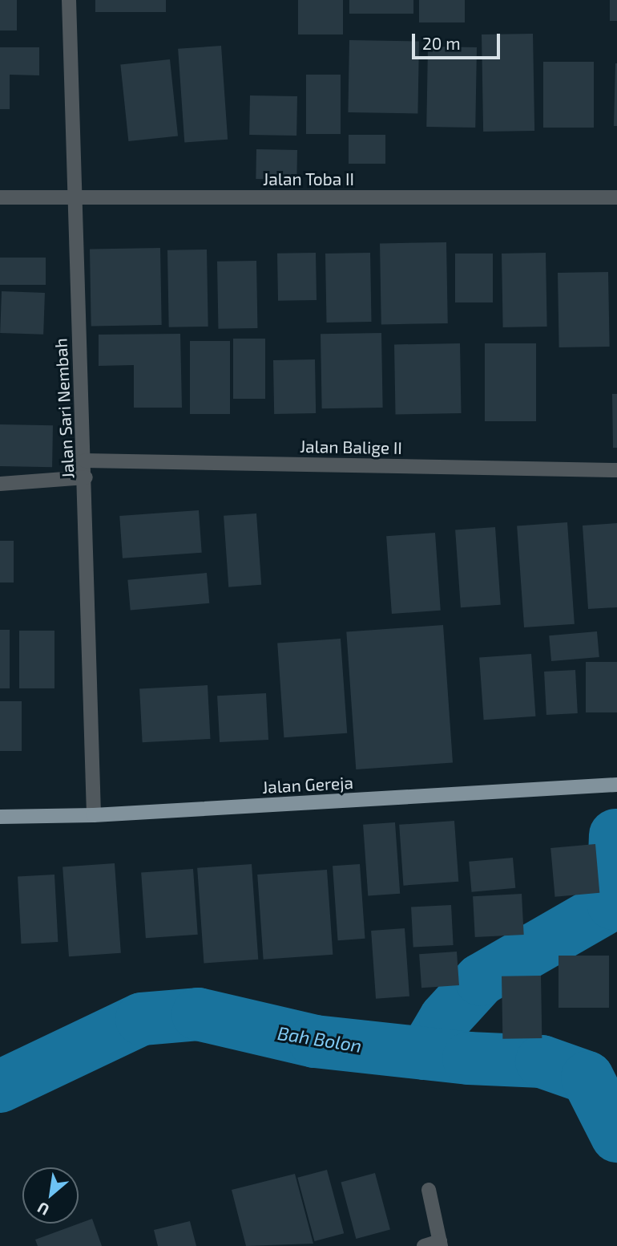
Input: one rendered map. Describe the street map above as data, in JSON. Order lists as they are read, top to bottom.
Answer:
{
  "streets": {
    "main road": ["Jalan Gereja"],
    "street": ["Jalan Toba II", "Jalan Sari Nembah", "Jalan Balige II"]
  },
  "crossings": [
    ["Jalan Toba II", "Jalan Sari Nembah"],
    ["Jalan Sari Nembah", "Jalan Balige II"],
    ["Jalan Sari Nembah", "Jalan Gereja"]
  ],
  "water": ["Bah Bolon"],
  "scale_bar": "20 m",
  "north": "bottom left"
}
